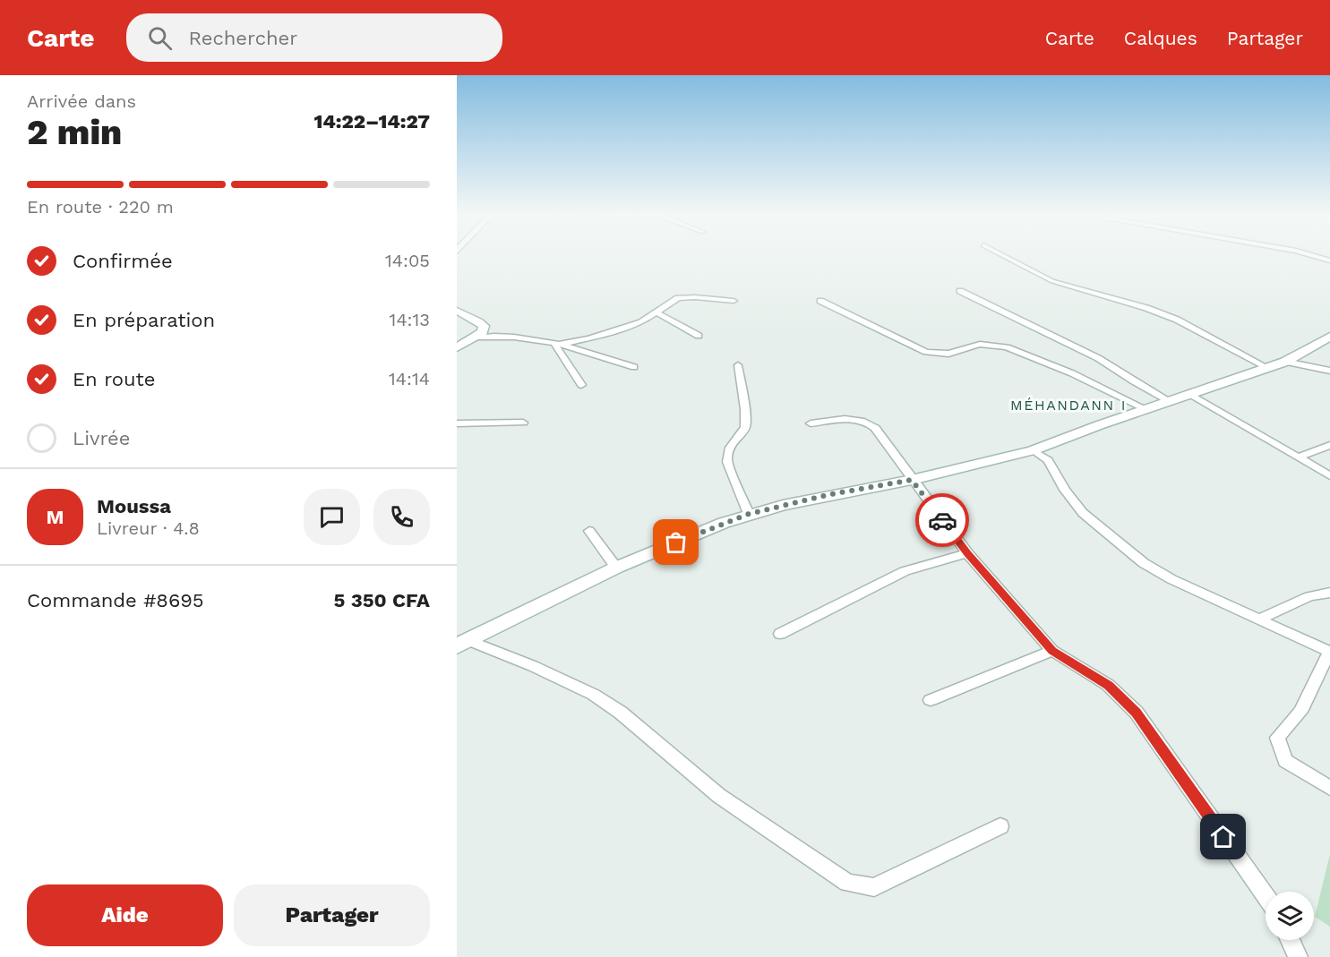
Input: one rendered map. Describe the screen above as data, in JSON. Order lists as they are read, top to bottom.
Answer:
{
  "districts": ["MÉHANDANN I"],
  "page": {
    "header": "Carte",
    "search": "Rechercher",
    "nav": ["Carte", "Calques", "Partager"],
    "heading": ["2 min", "Arrivée dans", "14:22–14:27"],
    "panel": [
      "Moussa",
      "Livreur · 4.8",
      "Commande #8695",
      "5 350 CFA"
    ],
    "bar": "En route · 220 m",
    "list": [
      ["Confirmée", "14:05"],
      ["En préparation", "14:13"],
      ["En route", "14:14"],
      "Livrée"
    ],
    "round": "M",
    "buttons": ["Aide", "Partager"]
  }
}
